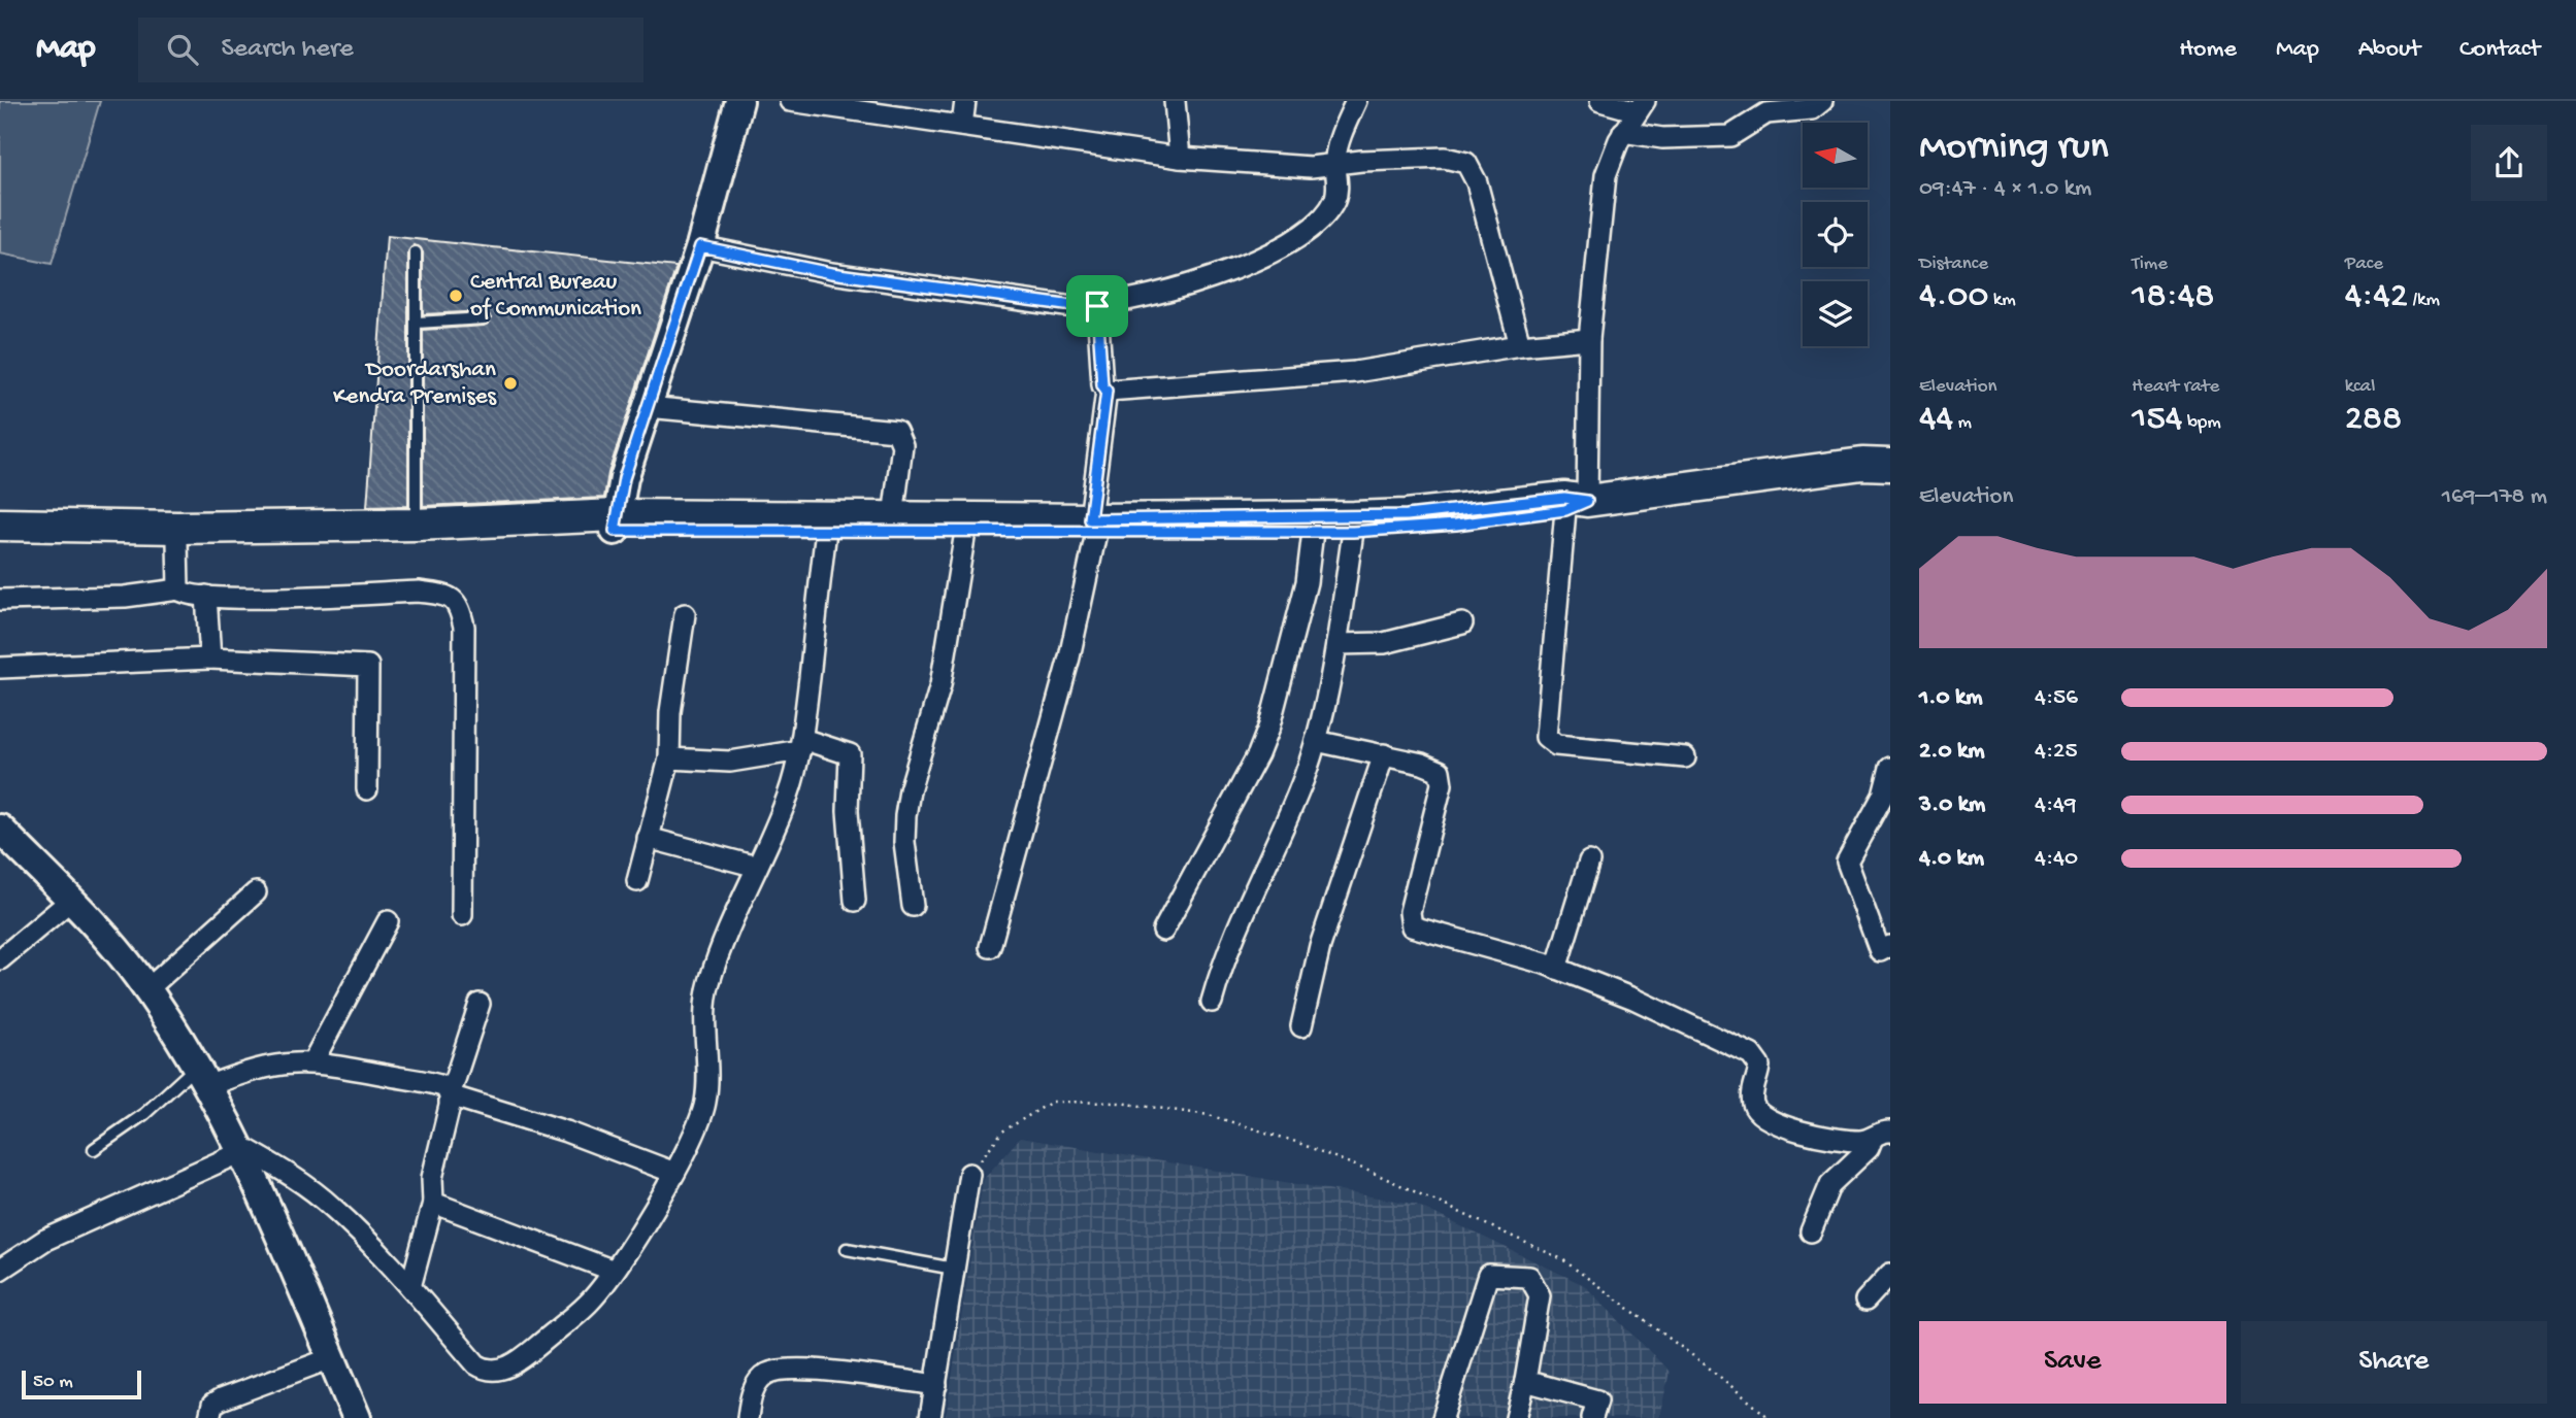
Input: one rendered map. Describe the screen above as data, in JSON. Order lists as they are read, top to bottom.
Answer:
{
  "places": ["Central Bureau of Communication", "Doordarshan Kendra Premises"],
  "scale_bar": "50 m",
  "north": "left",
  "page": {
    "header": "Map",
    "search": "Search here",
    "nav": [
      "Home",
      "Map",
      "About",
      "Contact"
    ],
    "heading": ["Morning run", "09:47 · 4 × 1.0 km"],
    "stats": [
      ["Distance", "4.00 km"],
      ["Time", "18:48"],
      ["Pace", "4:42 /km"],
      ["Elevation", "44 m"],
      ["Heart rate", "154 bpm"],
      ["kcal", "288"]
    ],
    "chart": ["Elevation", "169–178 m"],
    "list": [
      {
        "name": "1.0 km",
        "note": "4:56"
      },
      {
        "name": "2.0 km",
        "note": "4:25"
      },
      {
        "name": "3.0 km",
        "note": "4:49"
      },
      {
        "name": "4.0 km",
        "note": "4:40"
      }
    ],
    "buttons": ["Save", "Share"],
    "scale": "50 m"
  }
}
